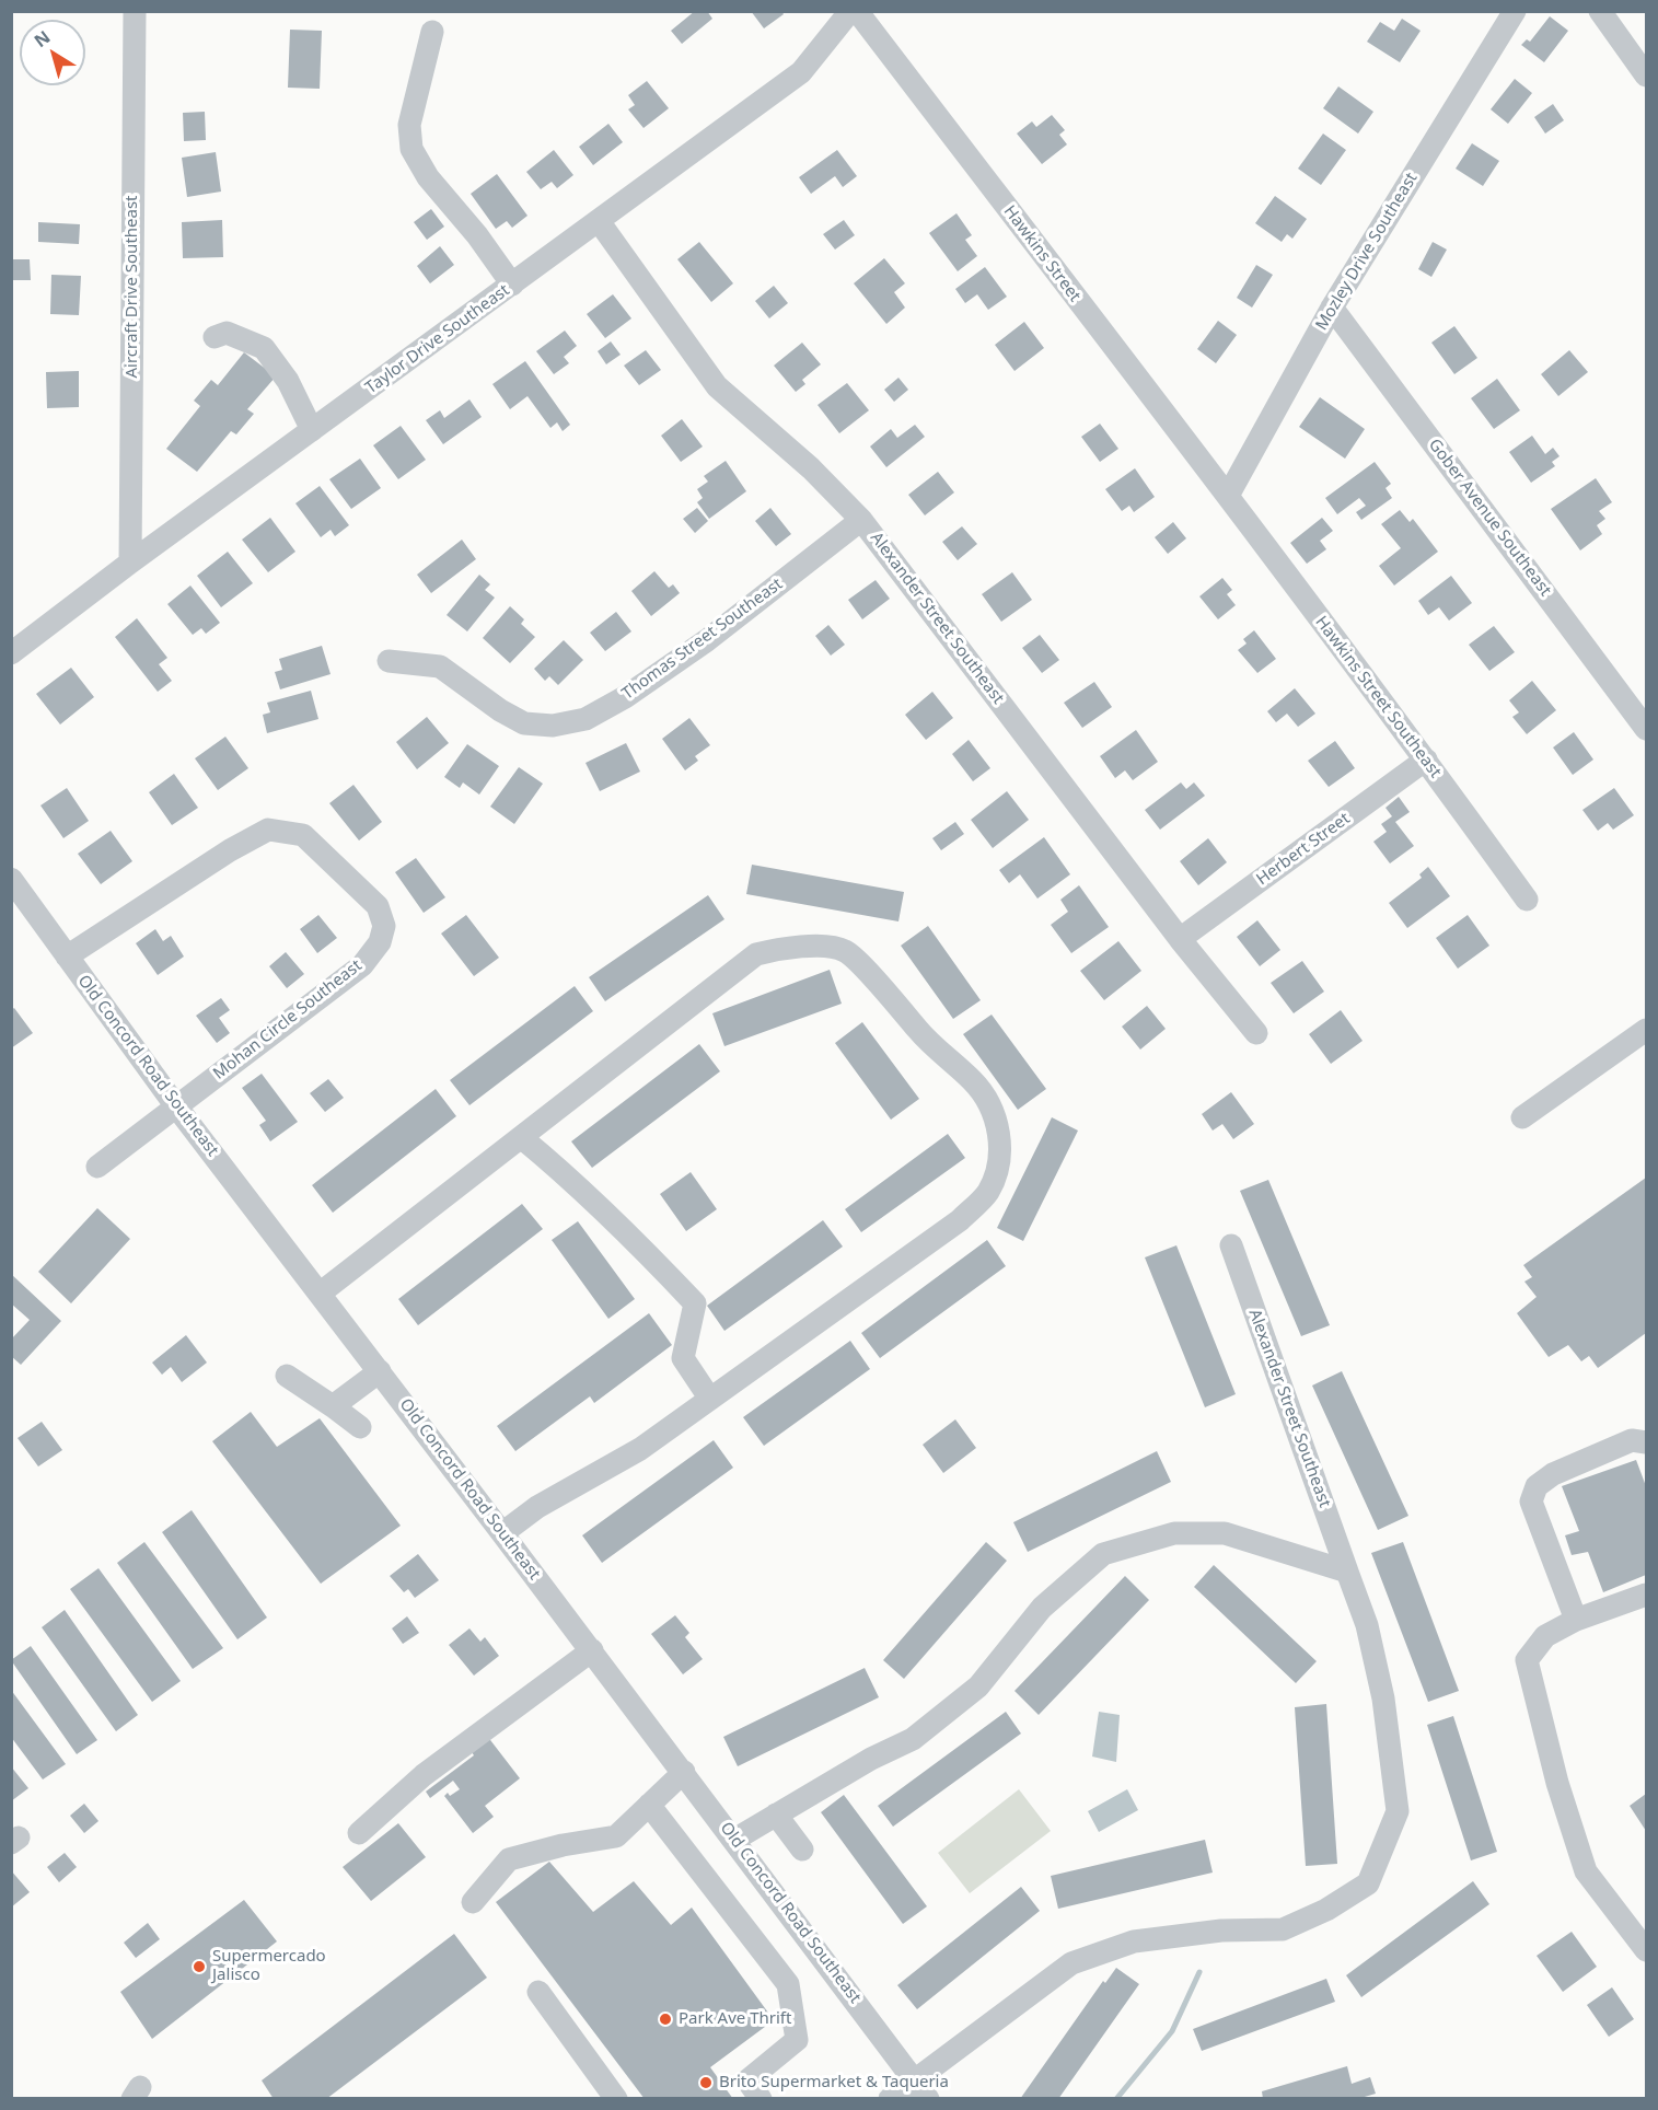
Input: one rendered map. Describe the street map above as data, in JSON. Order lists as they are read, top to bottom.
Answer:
{
  "streets": {
    "street": [
      "Mozley Drive Southeast",
      "Hawkins Street",
      "Aircraft Drive Southeast",
      "Taylor Drive Southeast",
      "Gober Avenue Southeast",
      "Alexander Street Southeast",
      "Thomas Street Southeast",
      "Hawkins Street Southeast",
      "Herbert Street",
      "Mohan Circle Southeast",
      "Old Concord Road Southeast"
    ]
  },
  "crossings": [
    ["Mozley Drive Southeast", "Hawkins Street"],
    ["Mozley Drive Southeast", "Gober Avenue Southeast"],
    ["Mozley Drive Southeast", "Hawkins Street Southeast"],
    ["Hawkins Street", "Hawkins Street Southeast"],
    ["Aircraft Drive Southeast", "Taylor Drive Southeast"],
    ["Taylor Drive Southeast", "Alexander Street Southeast"],
    ["Alexander Street Southeast", "Thomas Street Southeast"],
    ["Alexander Street Southeast", "Herbert Street"],
    ["Alexander Street Southeast", "Old Concord Road Southeast"],
    ["Hawkins Street Southeast", "Herbert Street"],
    ["Mohan Circle Southeast", "Old Concord Road Southeast"]
  ],
  "places": ["Supermercado Jalisco", "Park Ave Thrift", "Brito Supermarket & Taqueria"],
  "north": "top left"
}
